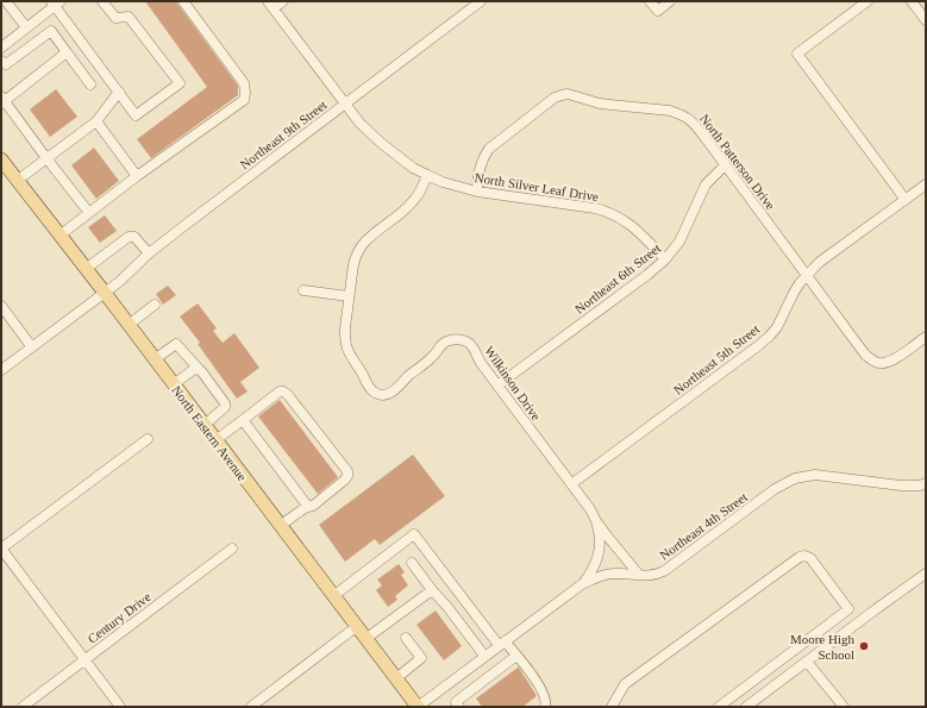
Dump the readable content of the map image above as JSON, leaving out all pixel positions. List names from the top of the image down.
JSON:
{
  "streets": {
    "main road": ["North Eastern Avenue"],
    "street": [
      "Northeast 9th Street",
      "North Patterson Drive",
      "North Silver Leaf Drive",
      "Northeast 6th Street",
      "Northeast 5th Street",
      "Wilkinson Drive",
      "Northeast 4th Street",
      "Century Drive"
    ]
  },
  "crossings": [
    ["Northeast 9th Street", "North Silver Leaf Drive"],
    ["Northeast 9th Street", "North Eastern Avenue"],
    ["North Patterson Drive", "North Silver Leaf Drive"],
    ["North Patterson Drive", "Northeast 6th Street"],
    ["North Patterson Drive", "Northeast 5th Street"],
    ["North Silver Leaf Drive", "Northeast 6th Street"],
    ["North Silver Leaf Drive", "Wilkinson Drive"],
    ["Northeast 6th Street", "Wilkinson Drive"],
    ["Northeast 5th Street", "Wilkinson Drive"],
    ["Wilkinson Drive", "Northeast 4th Street"],
    ["North Eastern Avenue", "Northeast 4th Street"]
  ],
  "places": ["Moore High School"]
}
